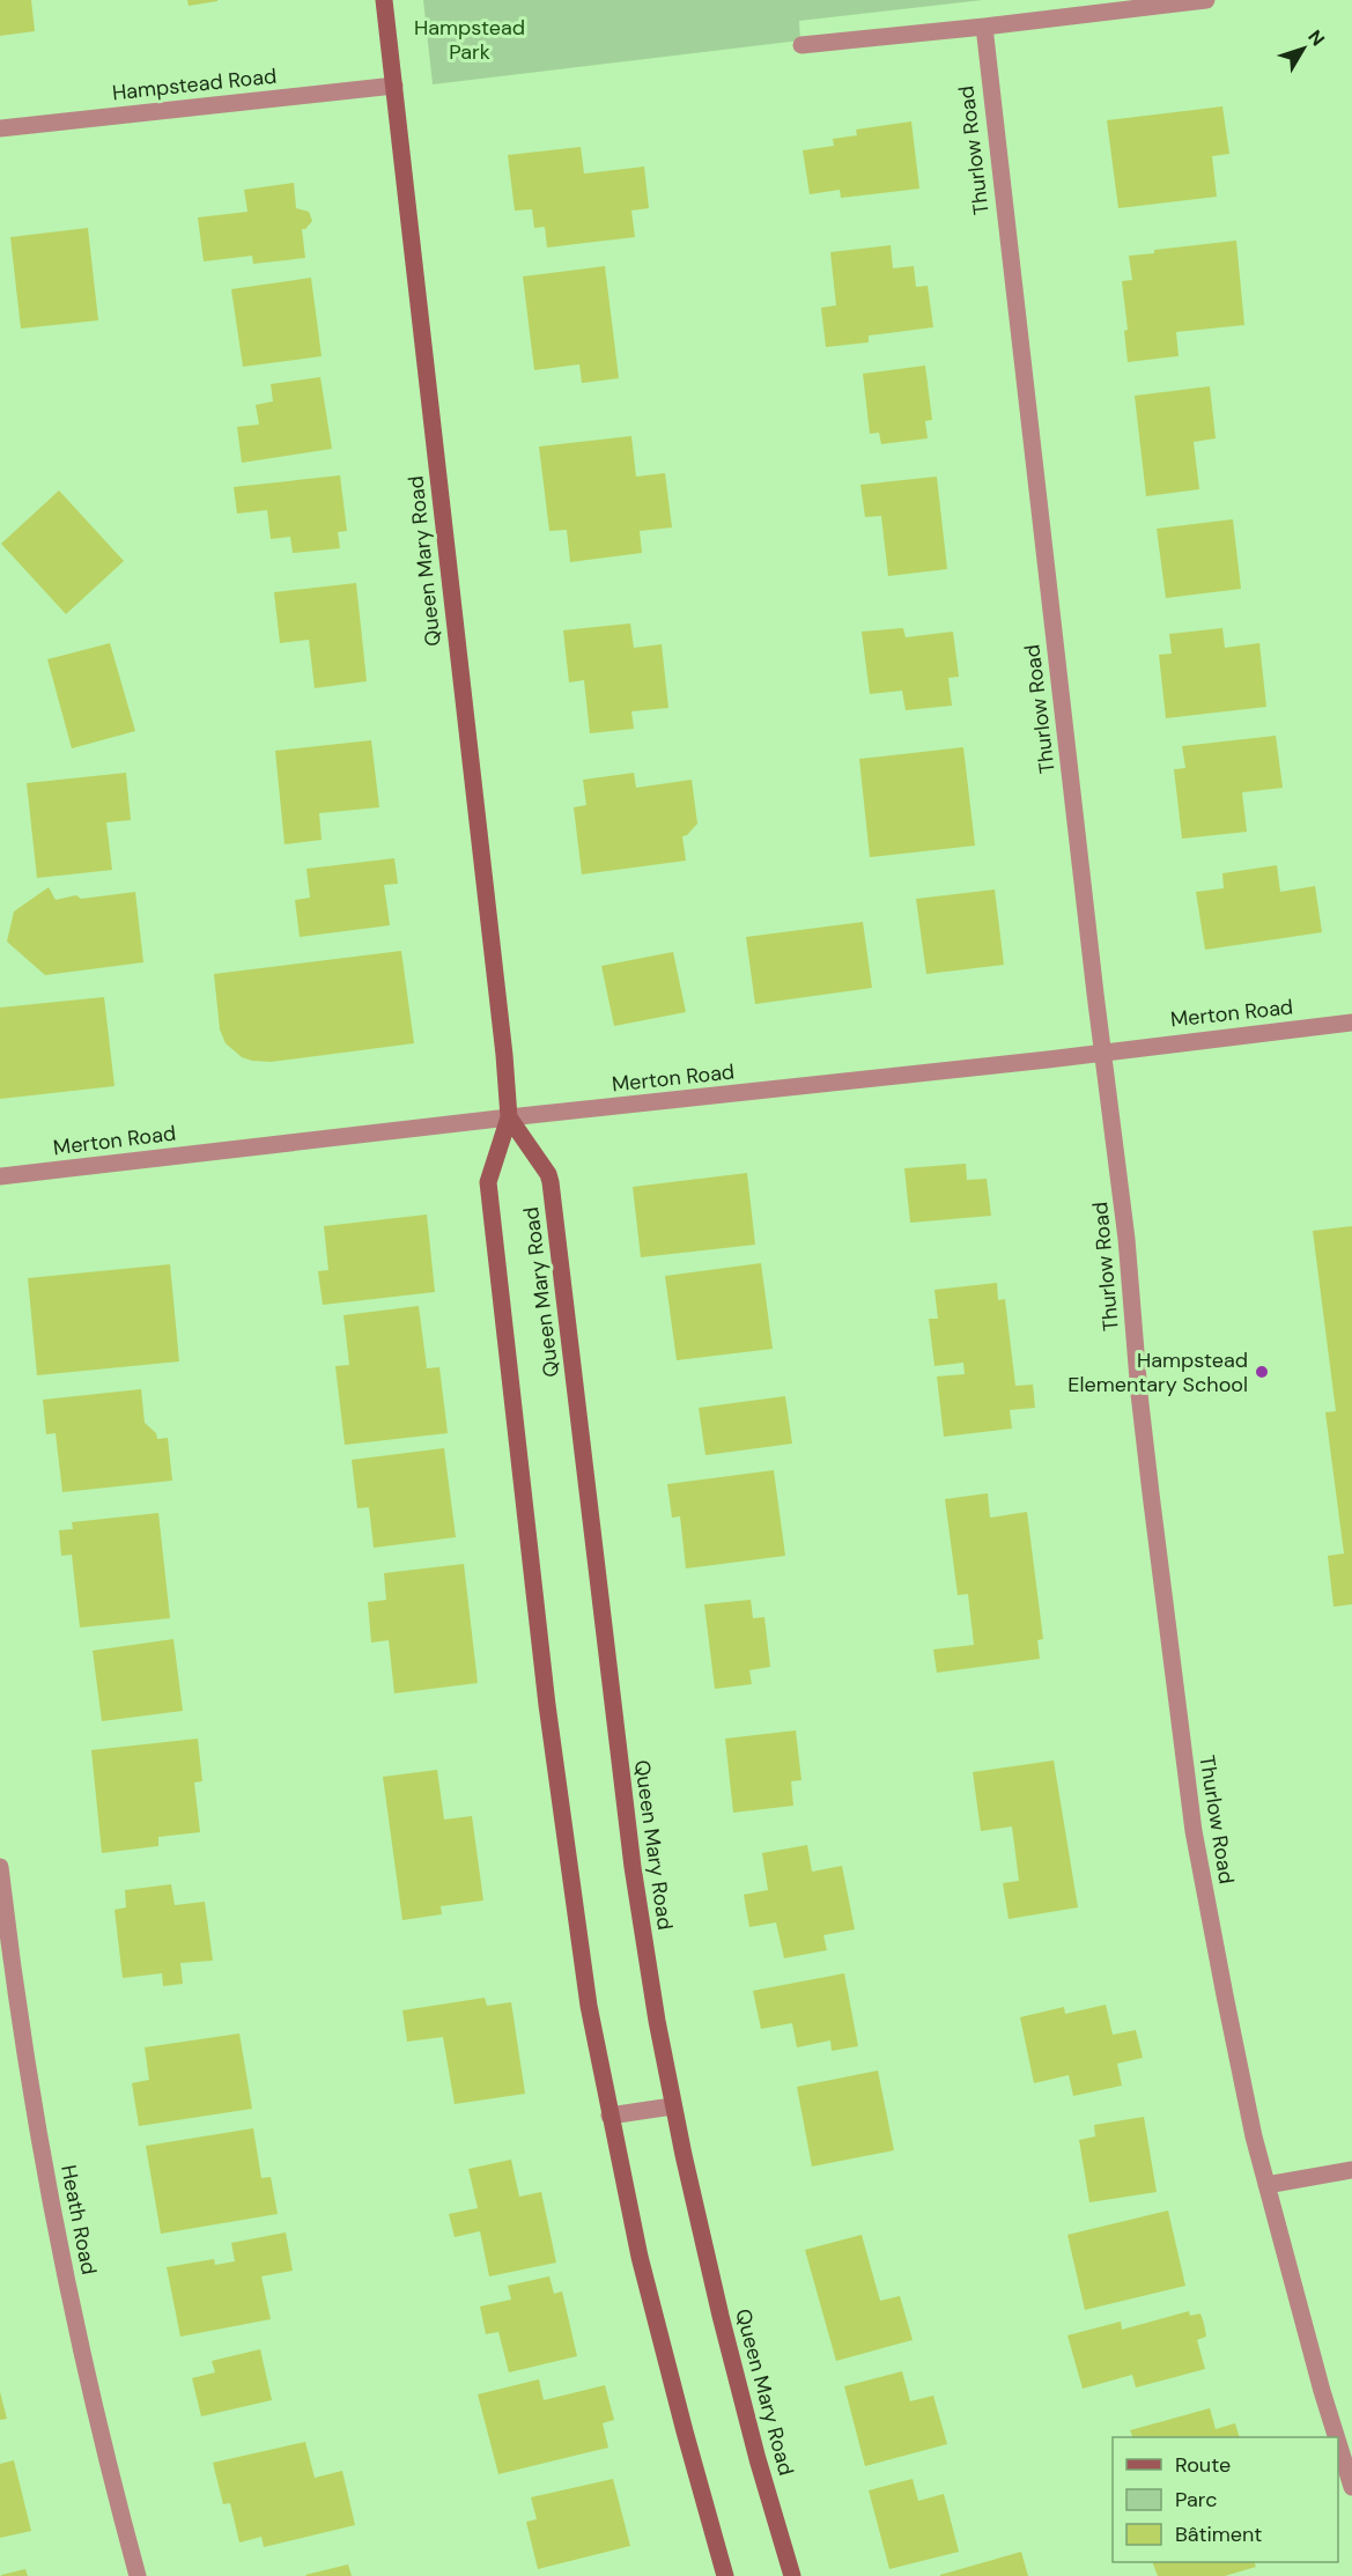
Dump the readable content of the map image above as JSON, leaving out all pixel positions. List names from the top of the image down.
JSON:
{
  "streets": {
    "street": [
      "Hampstead Road",
      "Thurlow Road",
      "Queen Mary Road",
      "Merton Road",
      "Heath Road"
    ]
  },
  "crossings": [
    ["Hampstead Road", "Queen Mary Road"],
    ["Thurlow Road", "Merton Road"],
    ["Queen Mary Road", "Merton Road"]
  ],
  "parks": ["Hampstead Park"],
  "places": ["Hampstead Elementary School"],
  "legend": ["Route", "Parc", "Bâtiment"],
  "north": "top right"
}
